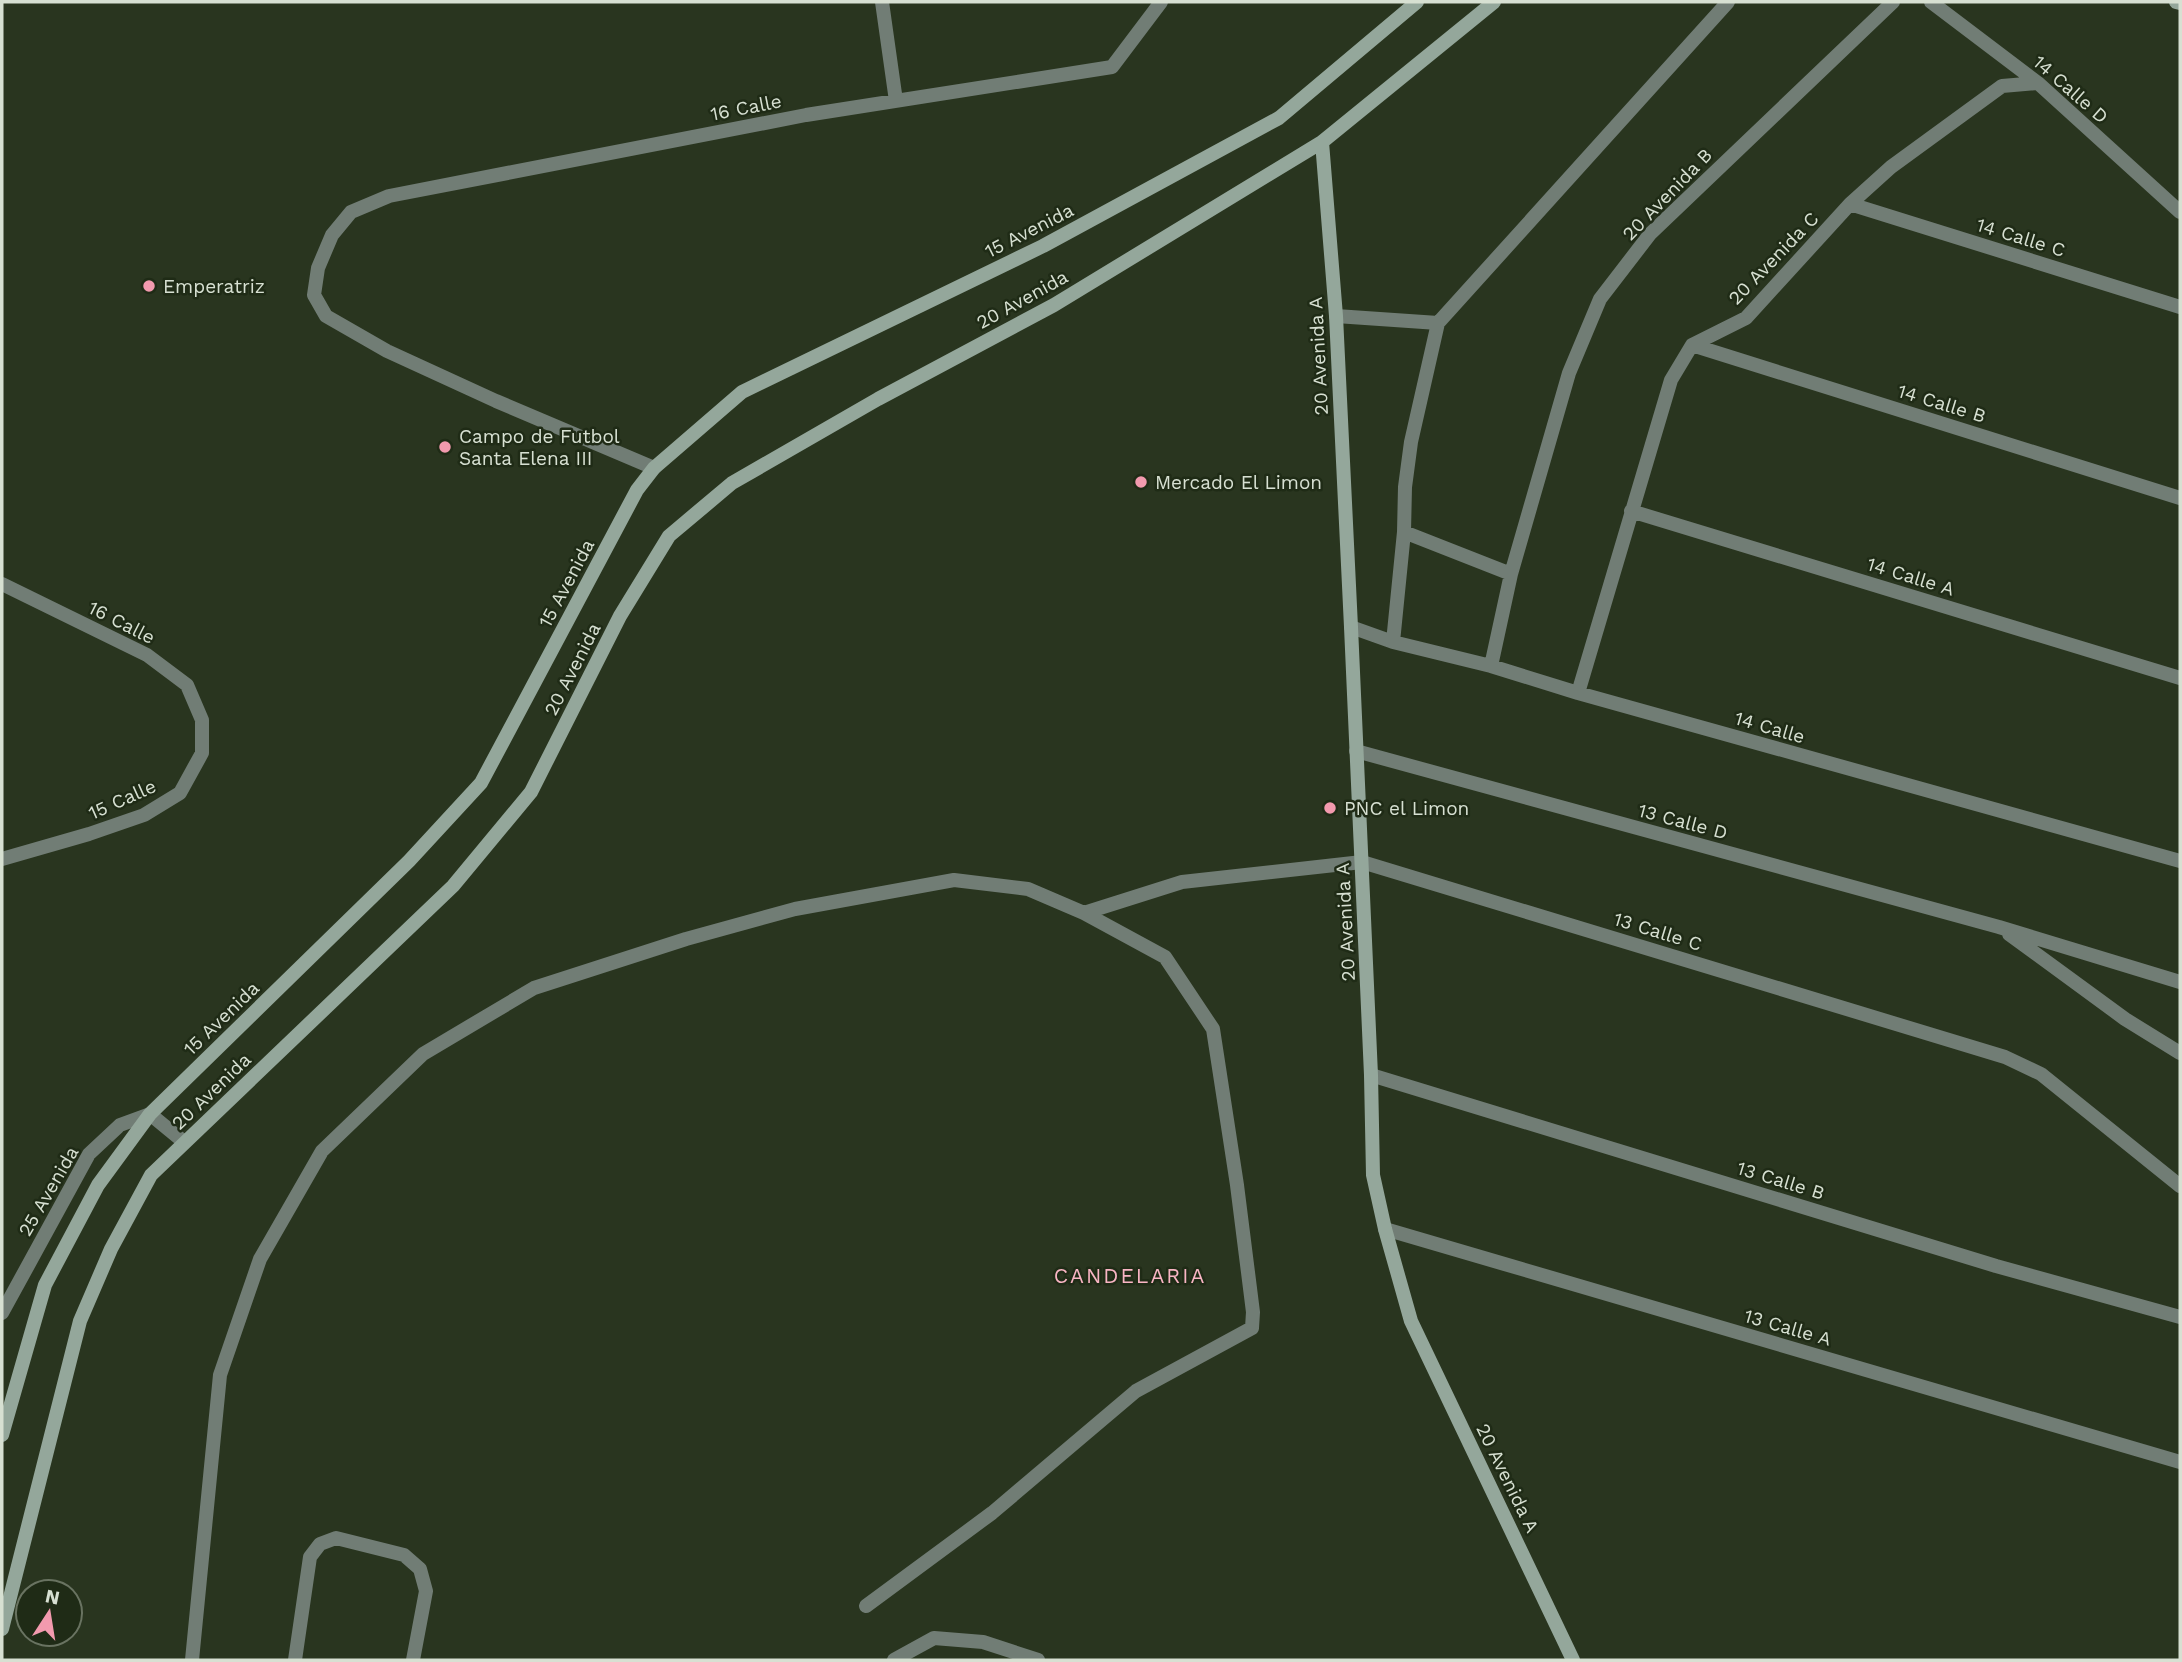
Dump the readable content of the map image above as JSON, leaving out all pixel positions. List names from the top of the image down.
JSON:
{
  "streets": {
    "main road": ["15 Avenida", "20 Avenida", "20 Avenida A"],
    "street": [
      "14 Calle D",
      "16 Calle",
      "20 Avenida B",
      "14 Calle C",
      "20 Avenida C",
      "14 Calle B",
      "14 Calle A",
      "14 Calle",
      "15 Calle",
      "13 Calle D",
      "13 Calle C",
      "13 Calle B",
      "25 Avenida",
      "13 Calle A"
    ]
  },
  "crossings": [
    ["14 Calle D", "20 Avenida C"],
    ["16 Calle", "15 Avenida"],
    ["16 Calle", "15 Calle"],
    ["20 Avenida B", "14 Calle"],
    ["15 Avenida", "25 Avenida"],
    ["14 Calle C", "20 Avenida C"],
    ["20 Avenida C", "14 Calle B"],
    ["20 Avenida", "20 Avenida A"],
    ["20 Avenida A", "14 Calle"],
    ["20 Avenida A", "13 Calle D"],
    ["20 Avenida A", "13 Calle C"],
    ["20 Avenida A", "13 Calle B"],
    ["20 Avenida A", "13 Calle A"]
  ],
  "districts": ["CANDELARIA"],
  "places": [
    "Emperatriz",
    "Campo de Futbol Santa Elena III",
    "Mercado El Limon",
    "PNC el Limon"
  ],
  "north": "top"
}
